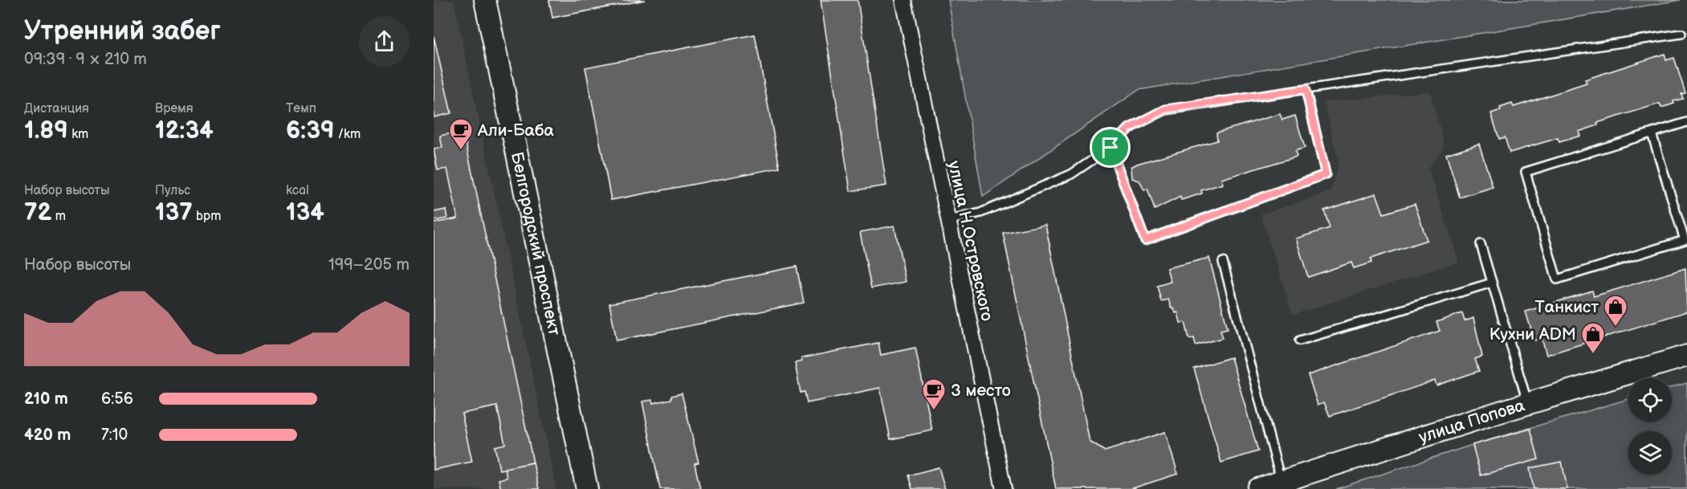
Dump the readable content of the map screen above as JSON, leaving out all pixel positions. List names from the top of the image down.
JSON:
{
  "streets": {
    "main road": ["Белгородский проспект", "улица Попова"],
    "street": ["улица Н.Островского"]
  },
  "places": {
    "cafe": ["Али-Баба", "3 место"],
    "shop": ["Танкист", "Кухни ADM"]
  },
  "page": {
    "heading": ["Утренний забег", "09:39 · 9 × 210 m"],
    "stats": [
      ["Дистанция", "1.89 km"],
      ["Время", "12:34"],
      ["Темп", "6:39 /km"],
      ["Набор высоты", "72 m"],
      ["Пульс", "137 bpm"],
      ["kcal", "134"]
    ],
    "chart": ["Набор высоты", "199–205 m"],
    "list": [
      {
        "name": "210 m",
        "note": "6:56"
      },
      {
        "name": "420 m",
        "note": "7:10"
      }
    ]
  }
}
